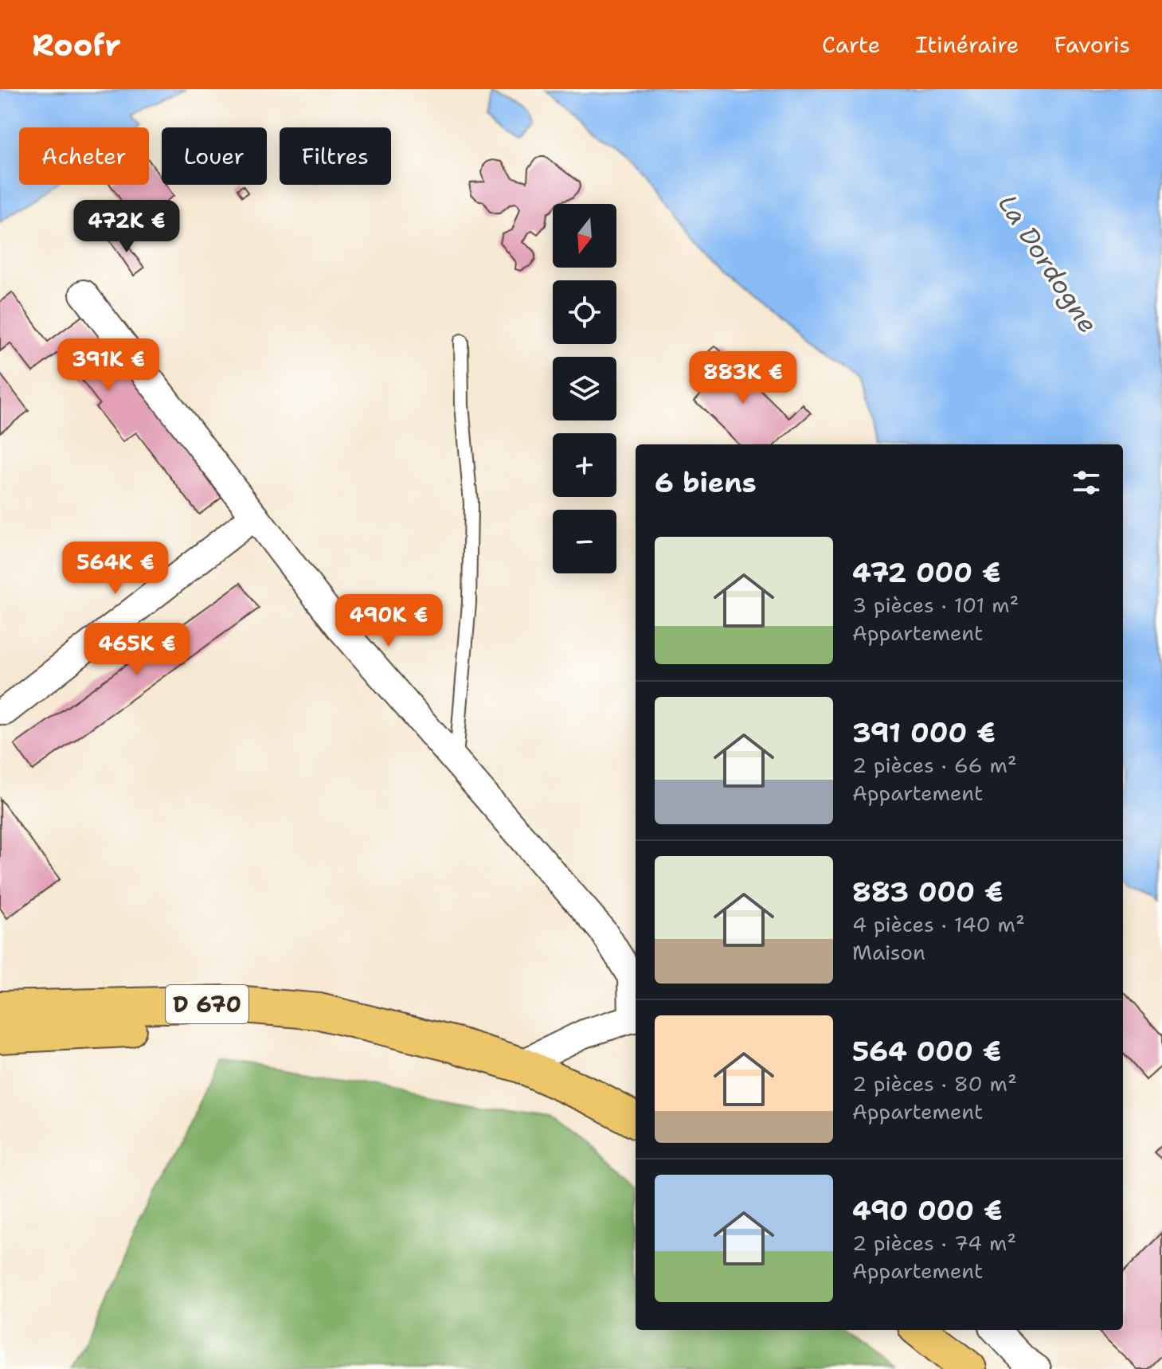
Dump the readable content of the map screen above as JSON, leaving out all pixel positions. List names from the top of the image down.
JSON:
{
  "streets": {
    "main road": ["D 670"]
  },
  "water": ["La Dordogne"],
  "north": "bottom",
  "page": {
    "header": "Roofr",
    "nav": ["Carte", "Itinéraire", "Favoris"],
    "chip": ["Acheter", "Louer", "Filtres"],
    "price": [
      "472K €",
      "391K €",
      "883K €",
      "564K €",
      "490K €",
      "465K €"
    ],
    "map_buttons": ["+", "−"],
    "heading": "6 biens",
    "list": [
      {
        "name": "472 000 €",
        "note": "3 pièces · 101 m² · Appartement"
      },
      {
        "name": "391 000 €",
        "note": "2 pièces · 66 m² · Appartement"
      },
      {
        "name": "883 000 €",
        "note": "4 pièces · 140 m² · Maison"
      },
      {
        "name": "564 000 €",
        "note": "2 pièces · 80 m² · Appartement"
      },
      {
        "name": "490 000 €",
        "note": "2 pièces · 74 m² · Appartement"
      }
    ]
  }
}
